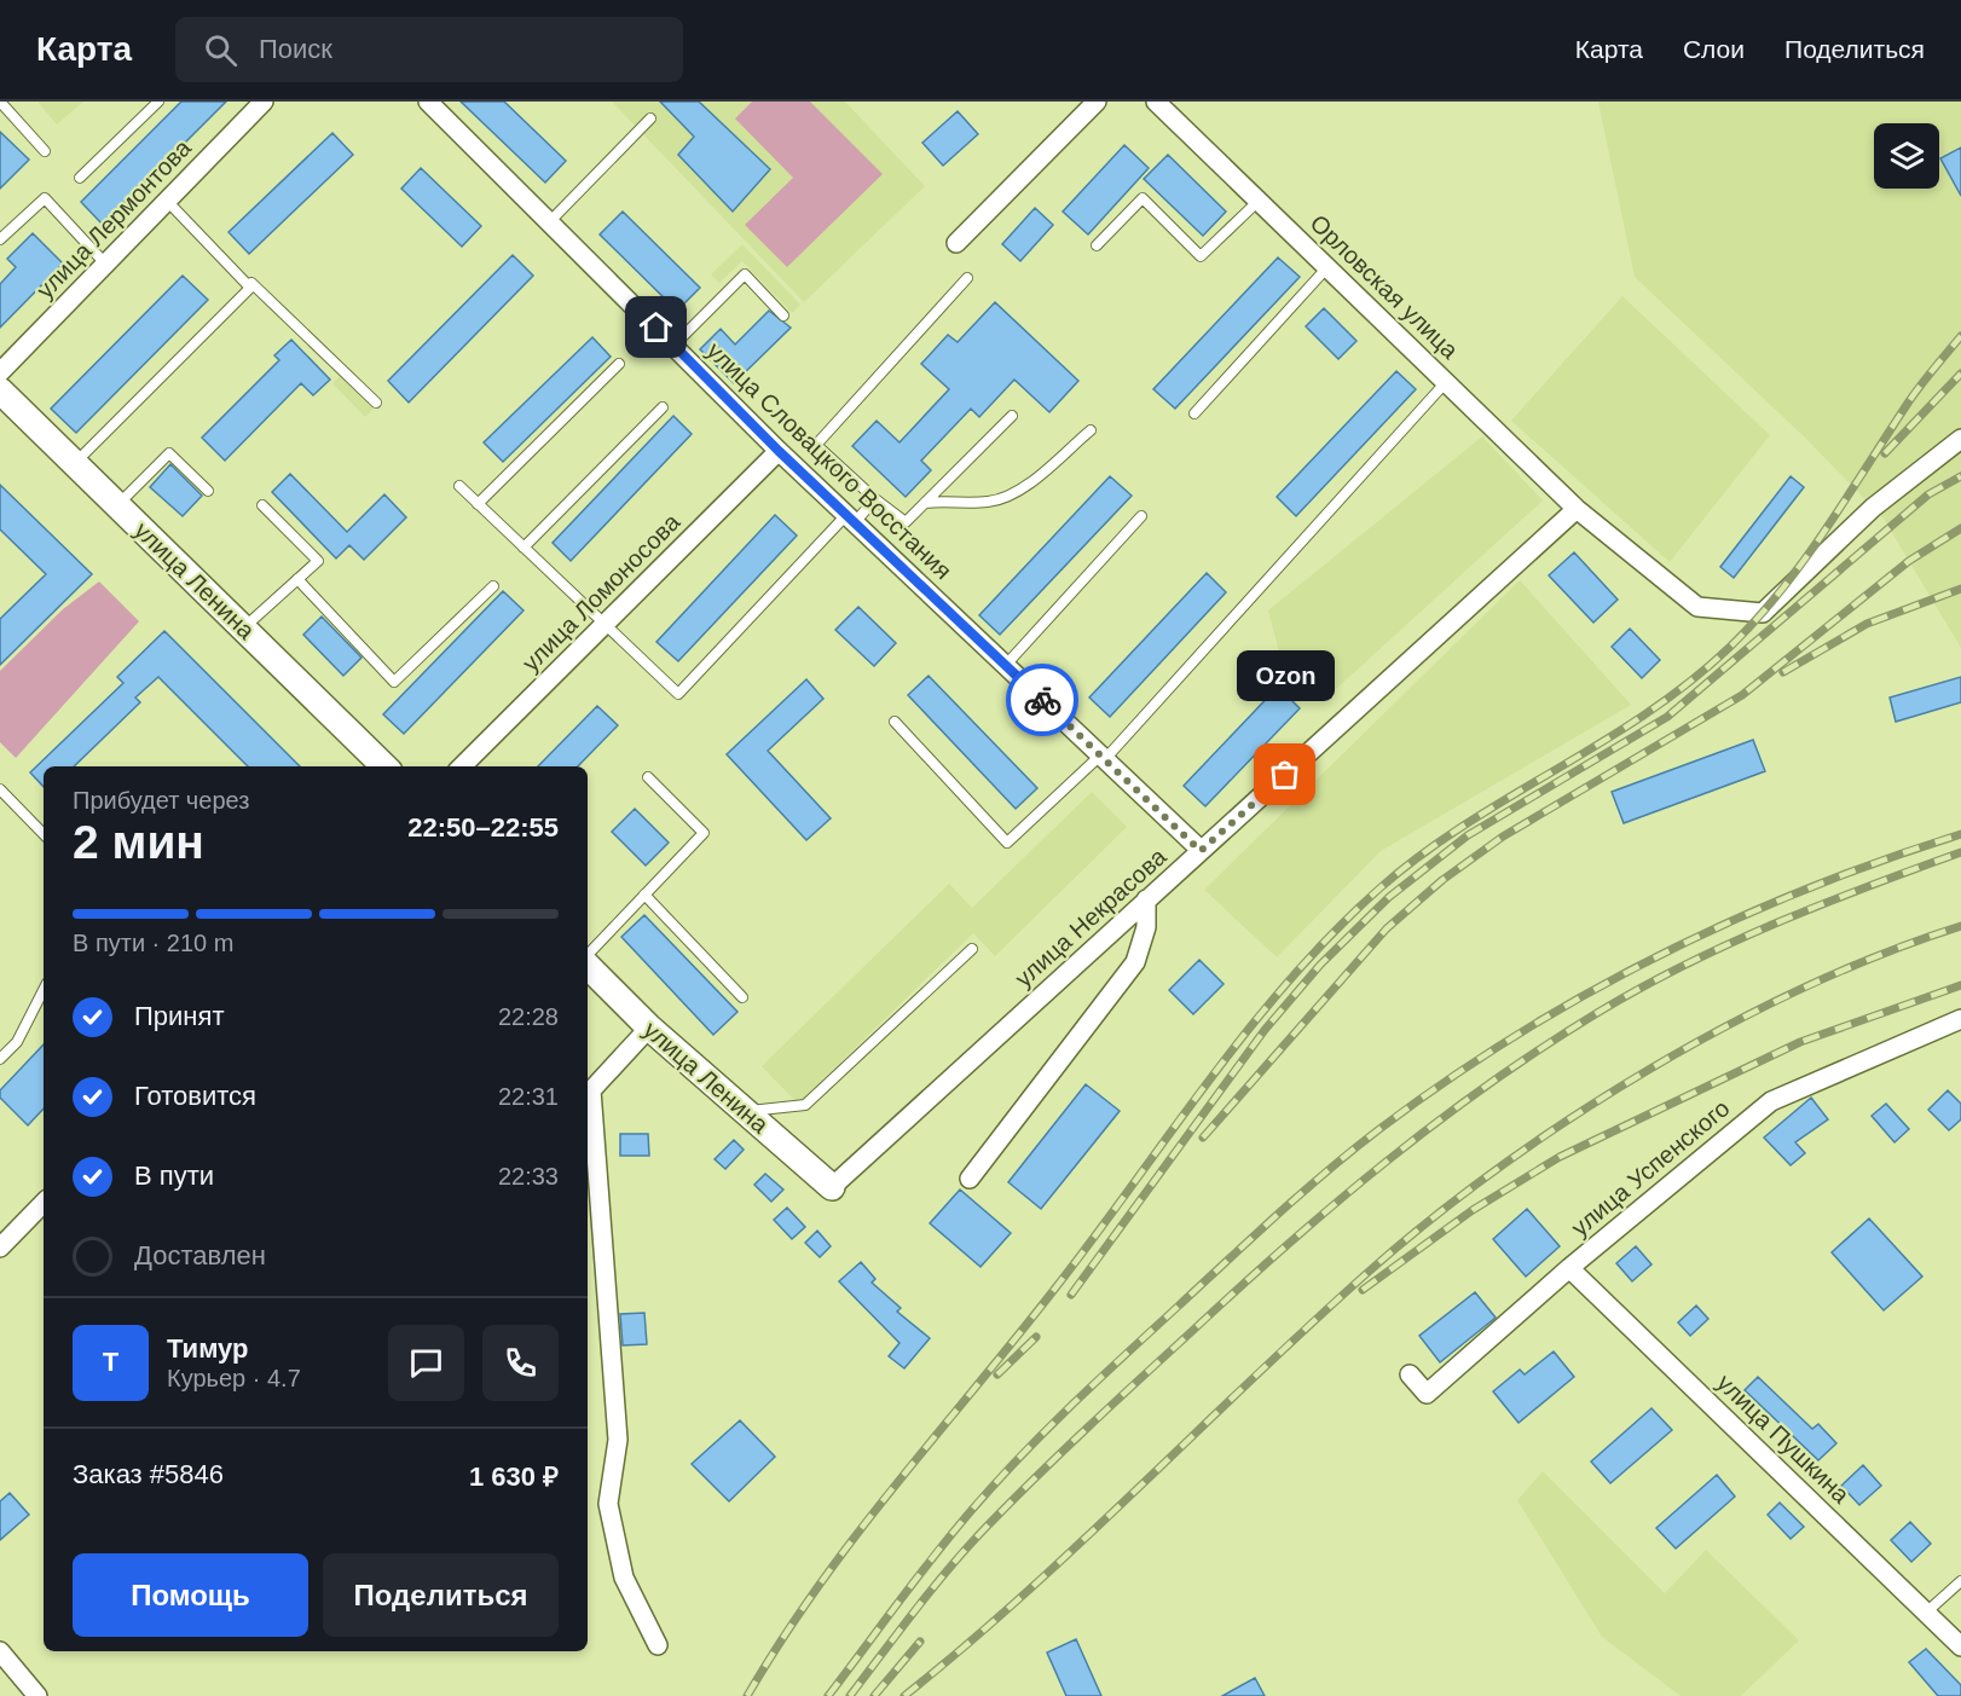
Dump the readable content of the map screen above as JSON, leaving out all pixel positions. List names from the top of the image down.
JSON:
{
  "streets": {
    "main road": ["улица Ленина"],
    "street": [
      "улица Лермонтова",
      "Орловская улица",
      "улица Словацкого Восстания",
      "улица Ломоносова",
      "улица Некрасова",
      "улица Успенского",
      "улица Пушкина"
    ]
  },
  "crossings": [
    ["Орловская улица", "улица Некрасова"],
    ["улица Словацкого Восстания", "улица Ломоносова"],
    ["улица Словацкого Восстания", "улица Некрасова"],
    ["улица Ленина", "улица Некрасова"],
    ["улица Успенского", "улица Пушкина"]
  ],
  "places": ["Ozon"],
  "page": {
    "header": "Карта",
    "search": "Поиск",
    "nav": ["Карта", "Слои", "Поделиться"],
    "bubble": "Ozon",
    "heading": ["2 мин", "Прибудет через", "22:50–22:55"],
    "panel": [
      "Тимур",
      "Курьер · 4.7",
      "Заказ #5846",
      "1 630 ₽"
    ],
    "bar": "В пути · 210 m",
    "list": [
      ["Принят", "22:28"],
      ["Готовится", "22:31"],
      ["В пути", "22:33"],
      "Доставлен"
    ],
    "round": "Т",
    "buttons": ["Помощь", "Поделиться"]
  }
}
